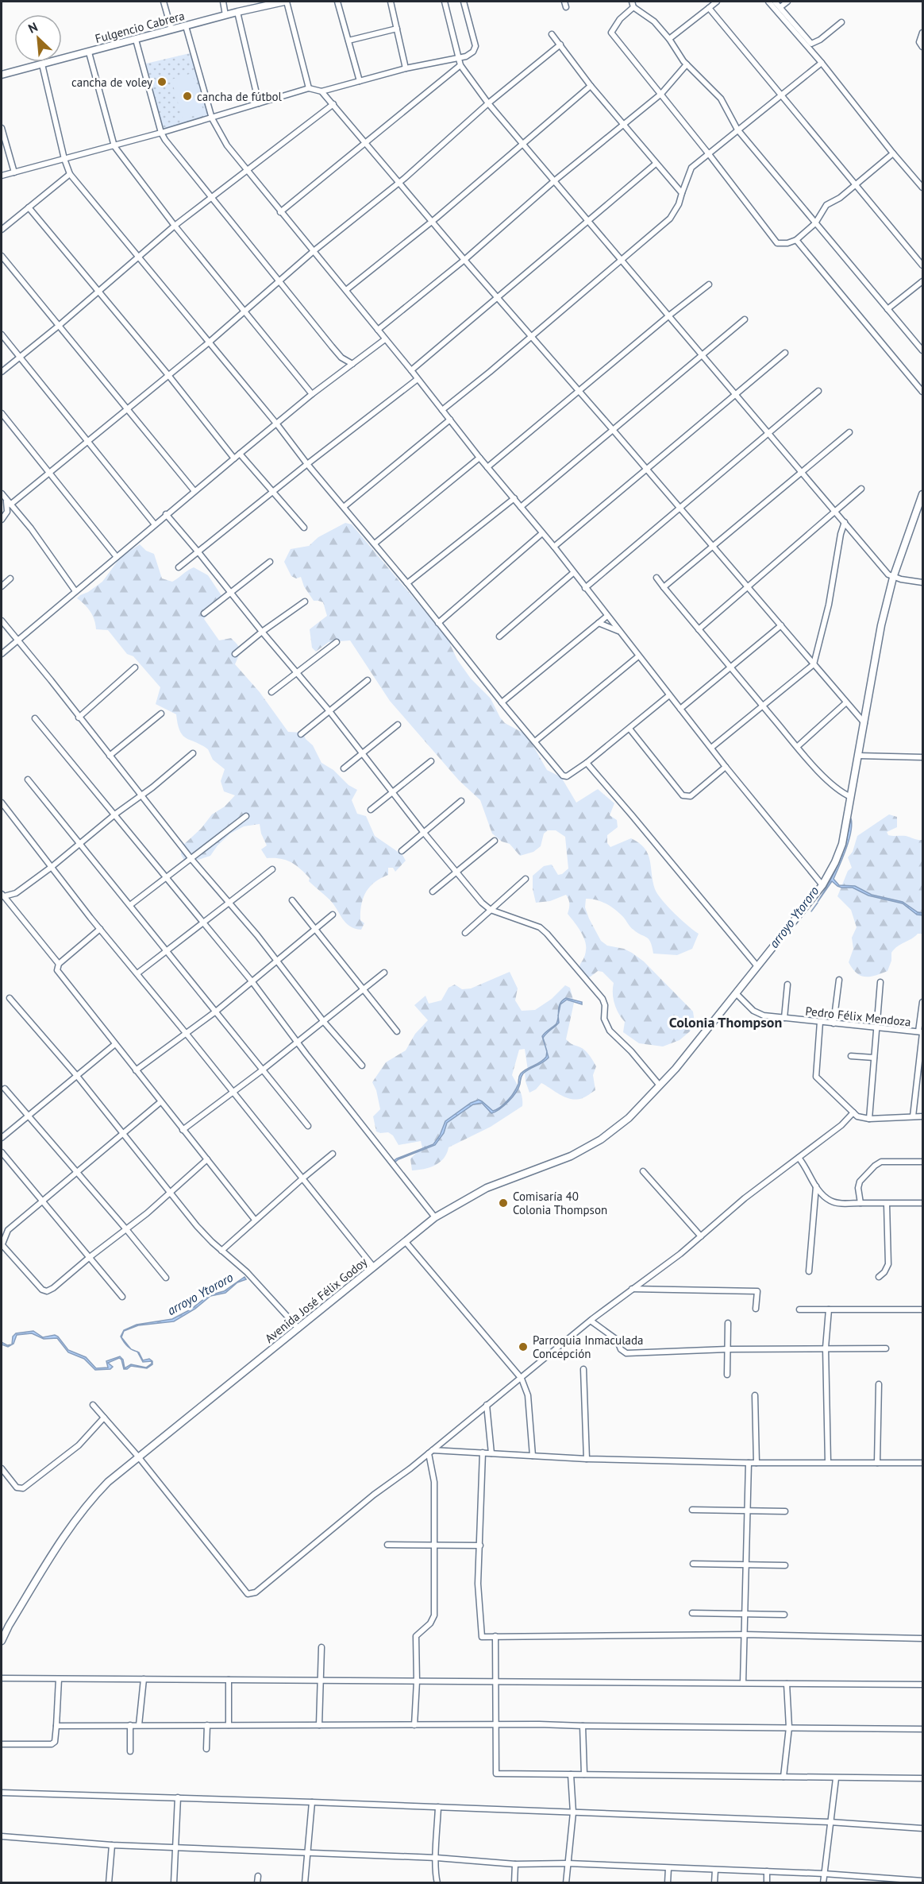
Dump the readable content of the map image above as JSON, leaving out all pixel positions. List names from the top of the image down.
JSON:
{
  "streets": {
    "main road": ["Fulgencio Cabrera", "Avenida José Félix Godoy"],
    "street": ["Pedro Félix Mendoza"]
  },
  "crossings": [
    ["Pedro Félix Mendoza", "Avenida José Félix Godoy"]
  ],
  "districts": ["Colonia Thompson"],
  "water": ["arroyo Ytororo"],
  "places": [
    "cancha de voley",
    "cancha de fútbol",
    "Comisaría 40 Colonia Thompson",
    "Parroquia Inmaculada Concepción"
  ],
  "north": "top left"
}
